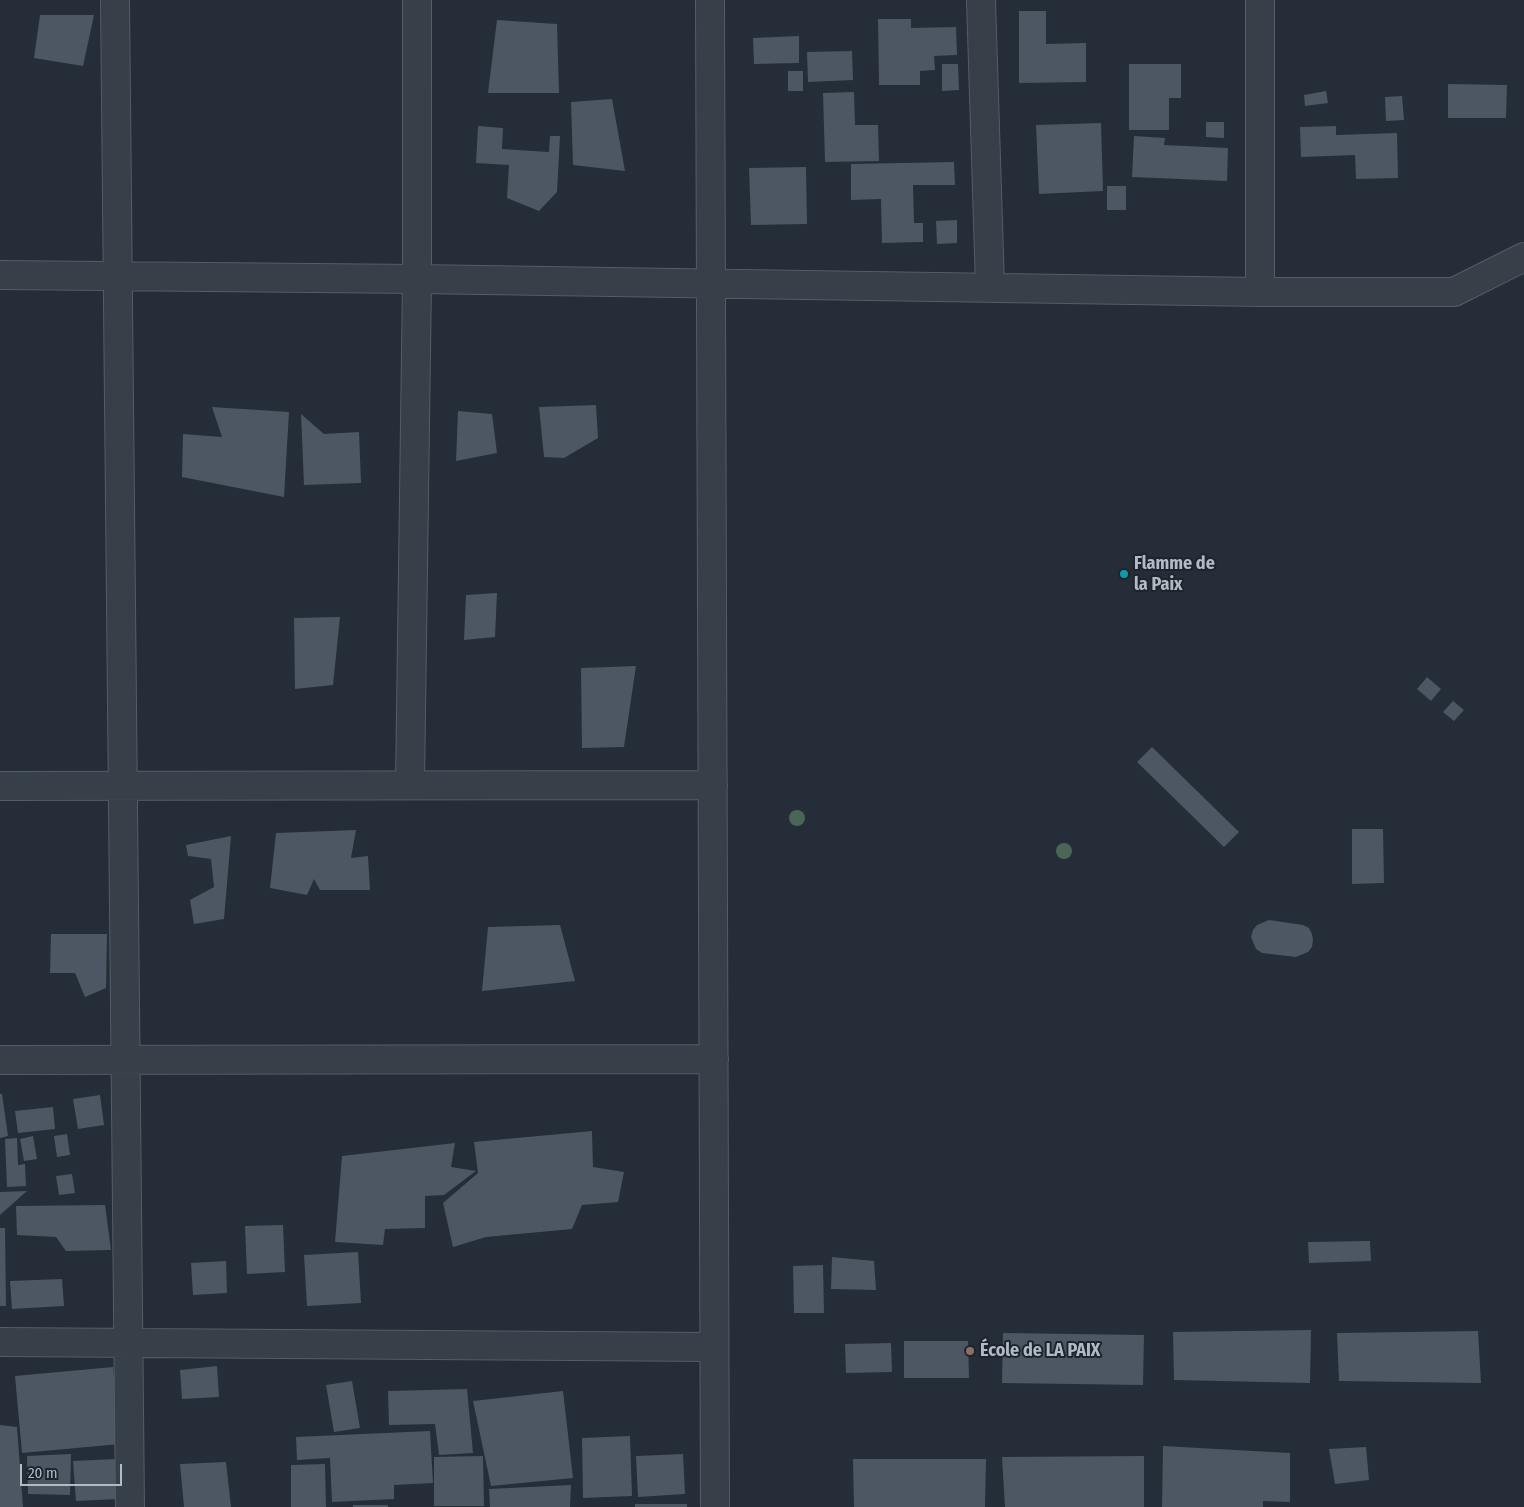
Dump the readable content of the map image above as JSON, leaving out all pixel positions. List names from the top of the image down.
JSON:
{
  "places": ["Flamme de la Paix", "École de LA PAIX"],
  "scale_bar": "20 m"
}
